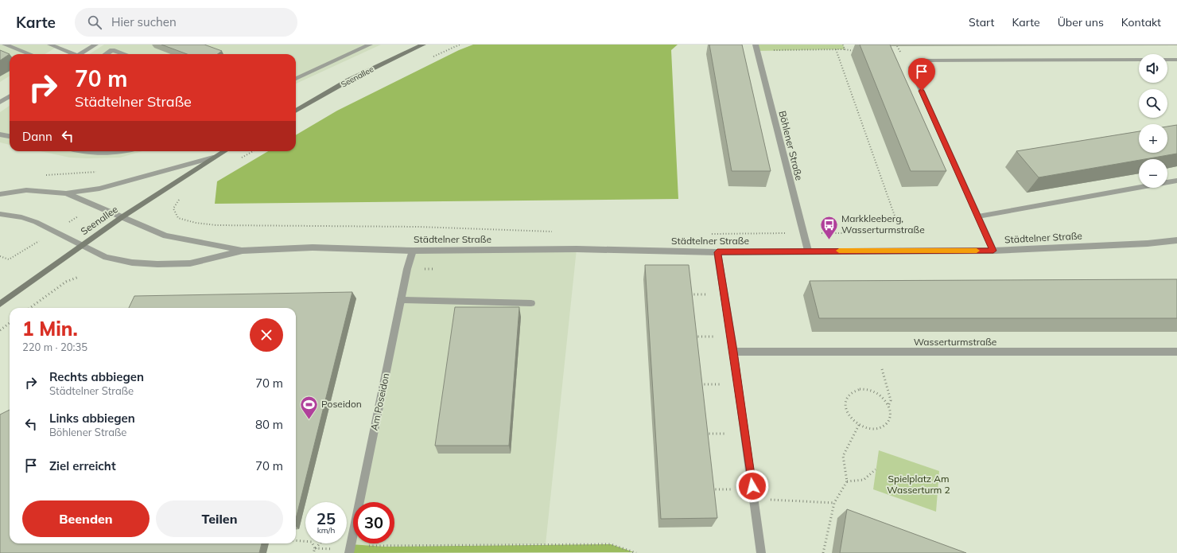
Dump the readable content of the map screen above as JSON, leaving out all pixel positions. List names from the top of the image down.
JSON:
{
  "streets": {
    "main road": ["Seenallee"],
    "street": [
      "Böhlener Straße",
      "Städtelner Straße",
      "Wasserturmstraße",
      "Am Poseidon"
    ]
  },
  "crossings": [
    ["Seenallee", "Städtelner Straße"],
    ["Böhlener Straße", "Städtelner Straße"],
    ["Städtelner Straße", "Am Poseidon"]
  ],
  "parks": ["Spielplatz Am Wasserturm 2"],
  "places": {
    "bus stop": ["Markkleeberg, Wasserturmstraße"],
    "sports": ["Poseidon"]
  },
  "page": {
    "header": "Karte",
    "search": "Hier suchen",
    "nav": [
      "Start",
      "Karte",
      "Über uns",
      "Kontakt"
    ],
    "map_buttons": ["+", "−"],
    "turn": ["70 m", "Städtelner Straße"],
    "then": "Dann",
    "heading": ["1 Min.", "220 m · 20:35"],
    "list": [
      {
        "name": "Rechts abbiegen",
        "note": "Städtelner Straße",
        "value": "70 m"
      },
      {
        "name": "Links abbiegen",
        "note": "Böhlener Straße",
        "value": "80 m"
      },
      {
        "name": "Ziel erreicht",
        "value": "70 m"
      }
    ],
    "buttons": ["Beenden", "Teilen"],
    "speed": "25 km/h",
    "limit": "30"
  }
}
